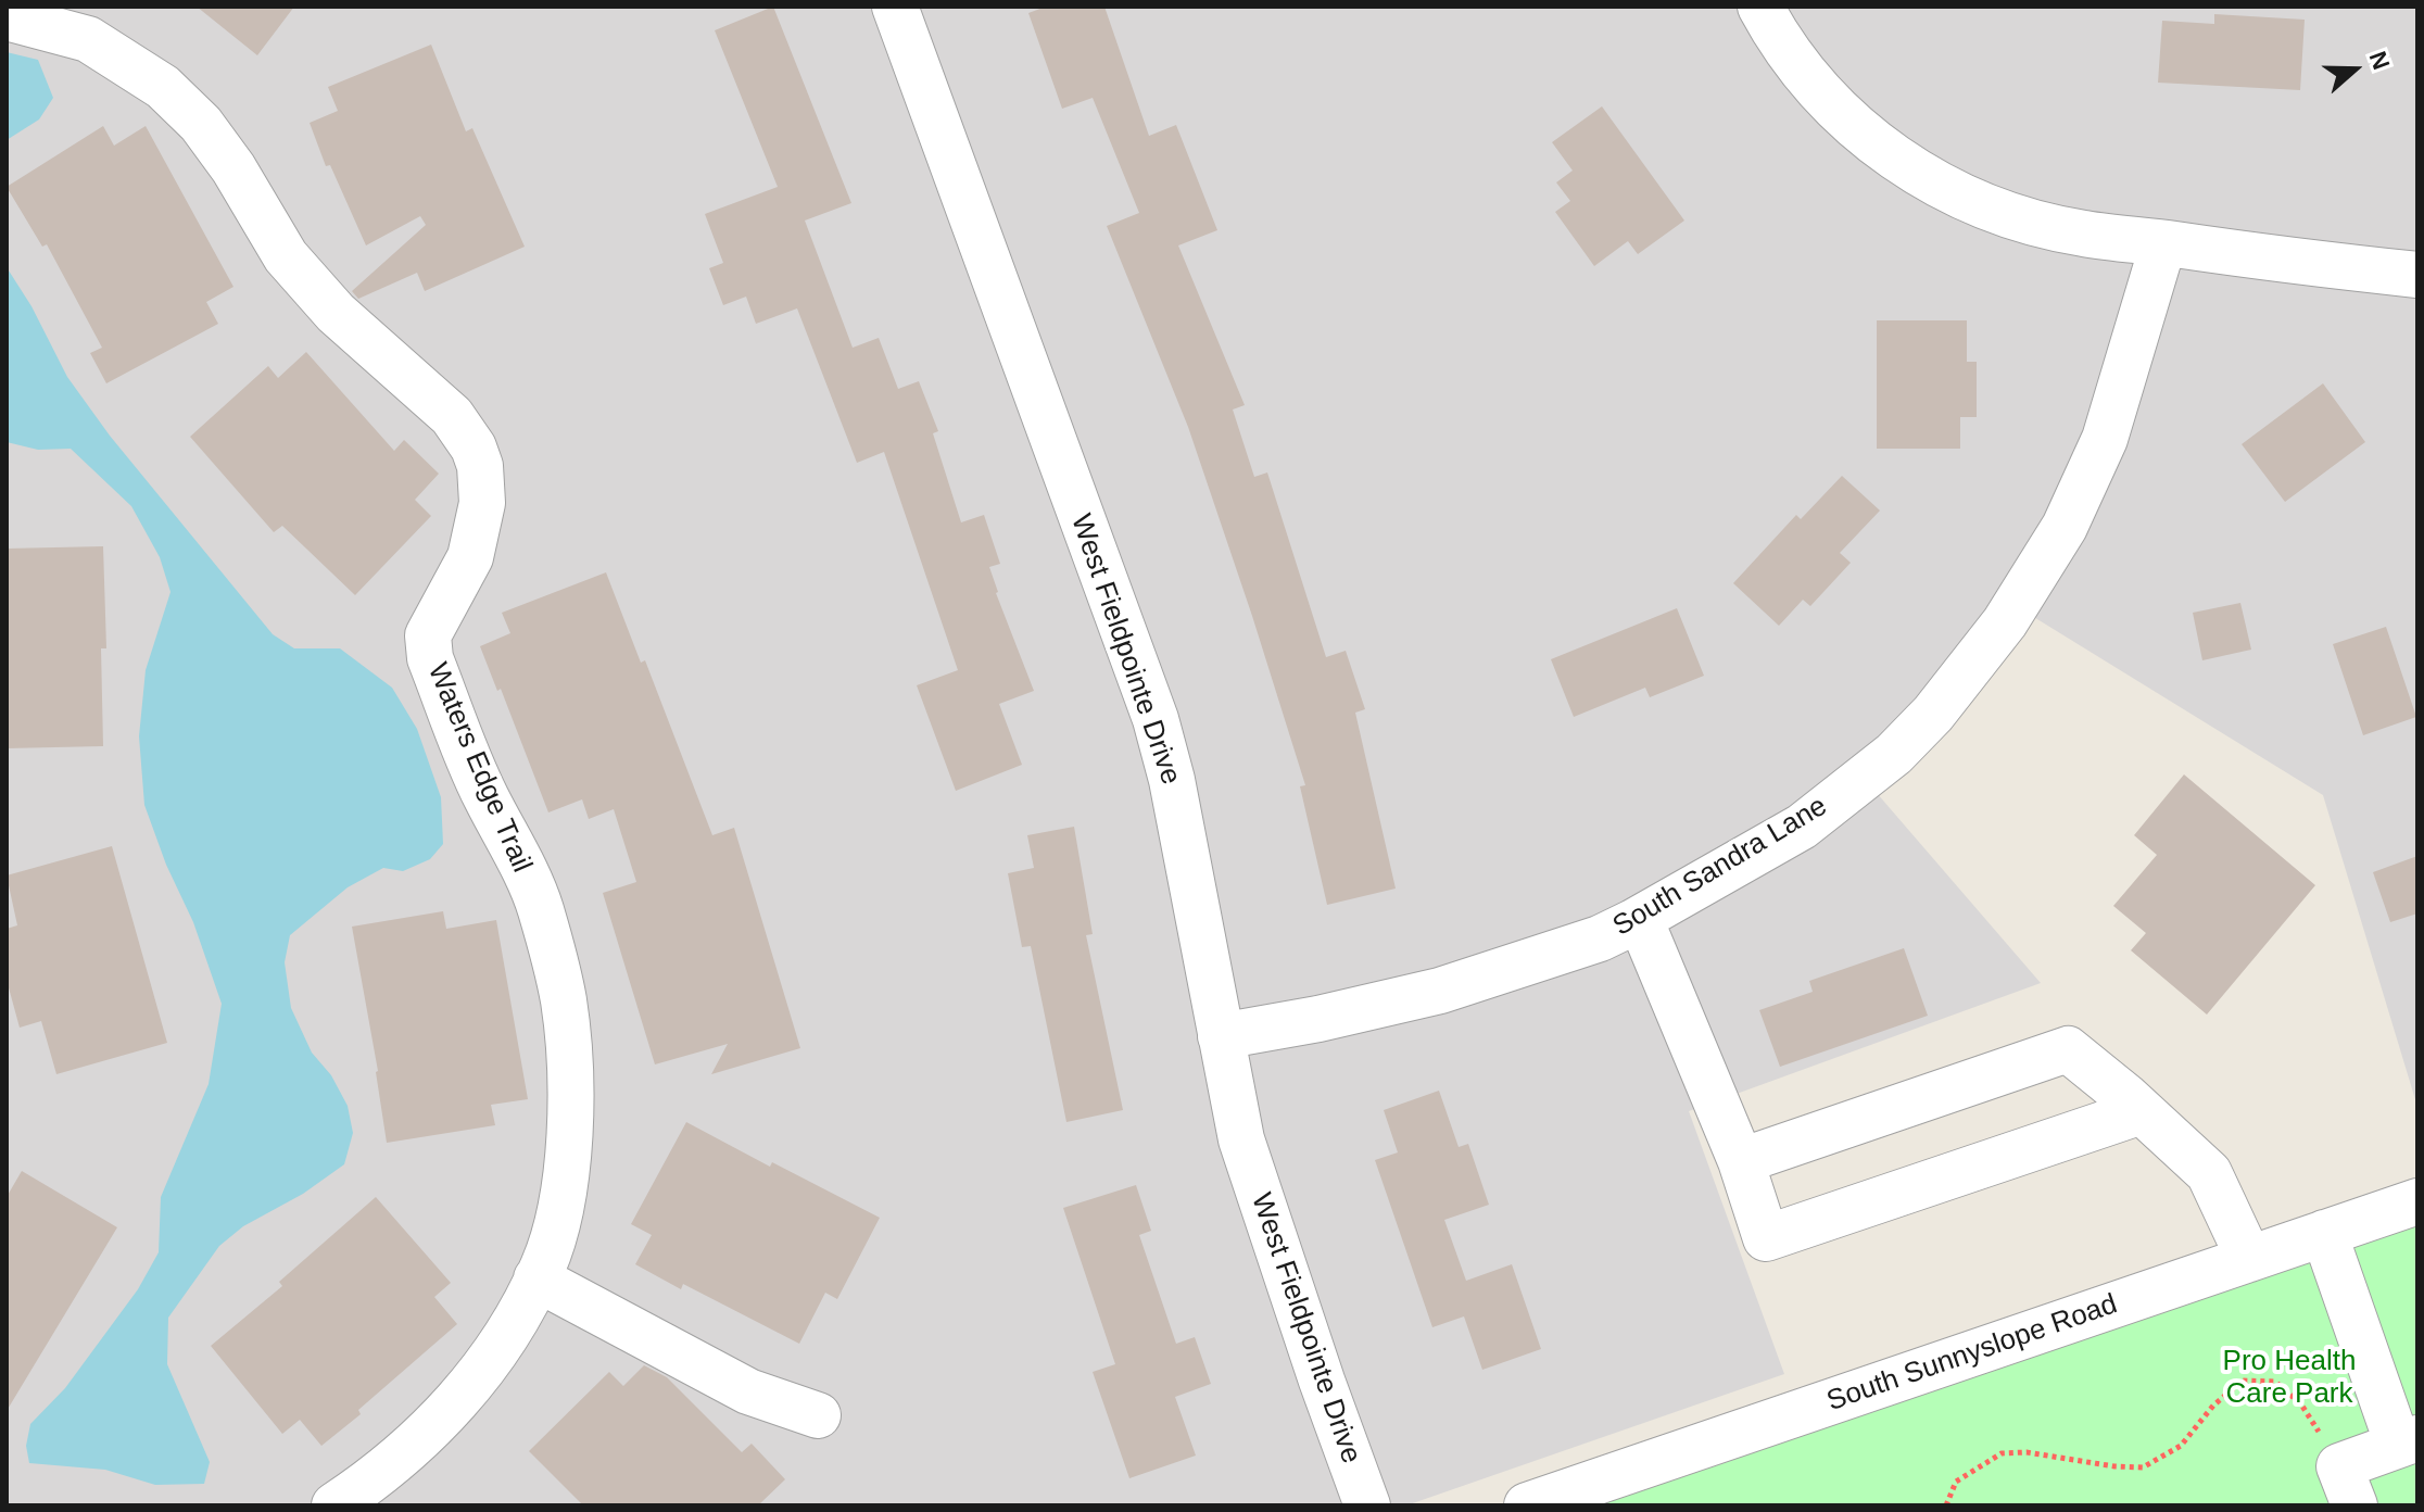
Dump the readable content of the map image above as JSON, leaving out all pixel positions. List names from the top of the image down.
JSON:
{
  "streets": {
    "street": [
      "West Fieldpointe Drive",
      "Waters Edge Trail",
      "South Sandra Lane",
      "South Sunnyslope Road"
    ]
  },
  "crossings": [
    ["West Fieldpointe Drive", "South Sandra Lane"]
  ],
  "parks": ["Pro Health Care Park"],
  "north": "right"
}
